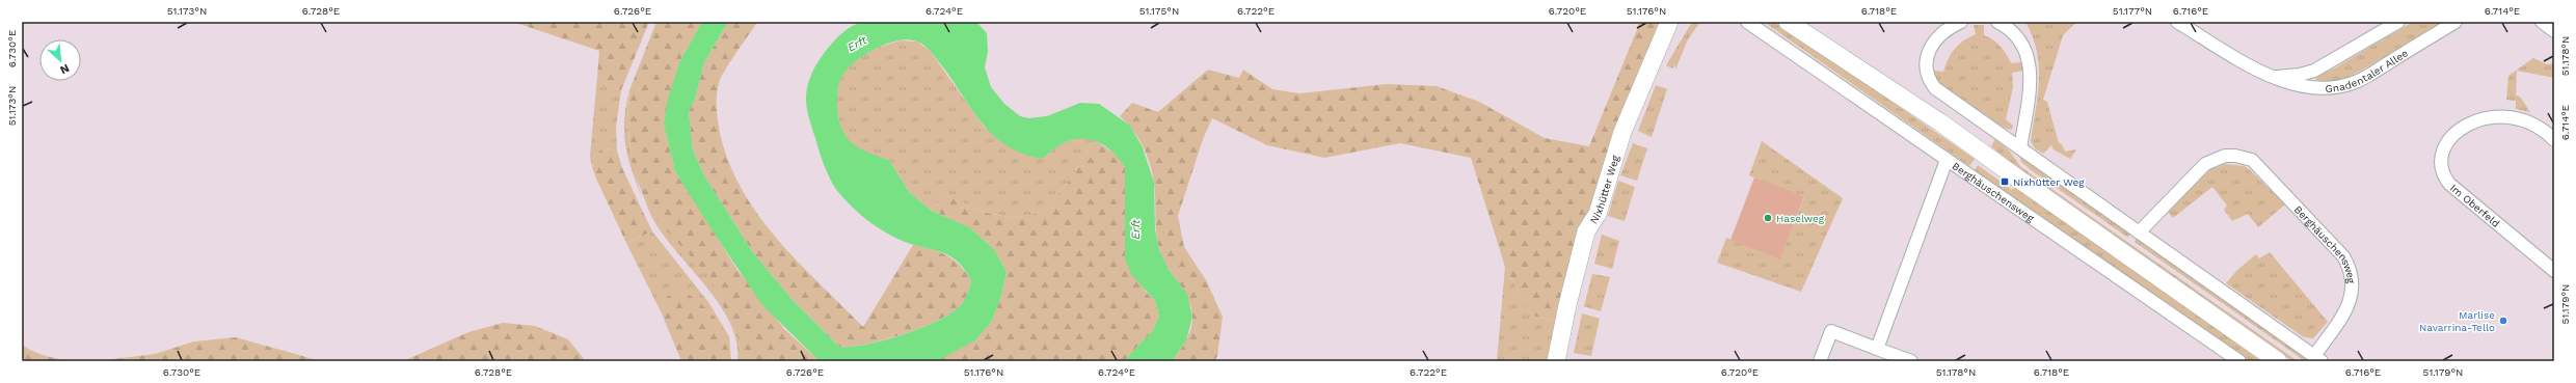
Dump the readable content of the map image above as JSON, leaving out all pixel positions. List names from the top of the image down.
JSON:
{
  "streets": {
    "main road": ["Nixhütter Weg"],
    "street": ["Gnadentaler Allee", "Berghäuschensweg", "Im Oberfeld"]
  },
  "water": ["Erft"],
  "places": {
    "transit": ["Nixhütter Weg"],
    "other": ["Haselweg", "Marlise Navarrina-Tello"]
  },
  "north": "bottom right",
  "coordinates": [
    "51.173°N",
    "6.728°E",
    "6.726°E",
    "6.724°E",
    "51.175°N",
    "6.722°E",
    "6.720°E",
    "51.176°N",
    "6.718°E",
    "51.177°N",
    "6.716°E",
    "6.714°E",
    "6.730°E",
    "51.178°N",
    "51.179°N"
  ]
}
